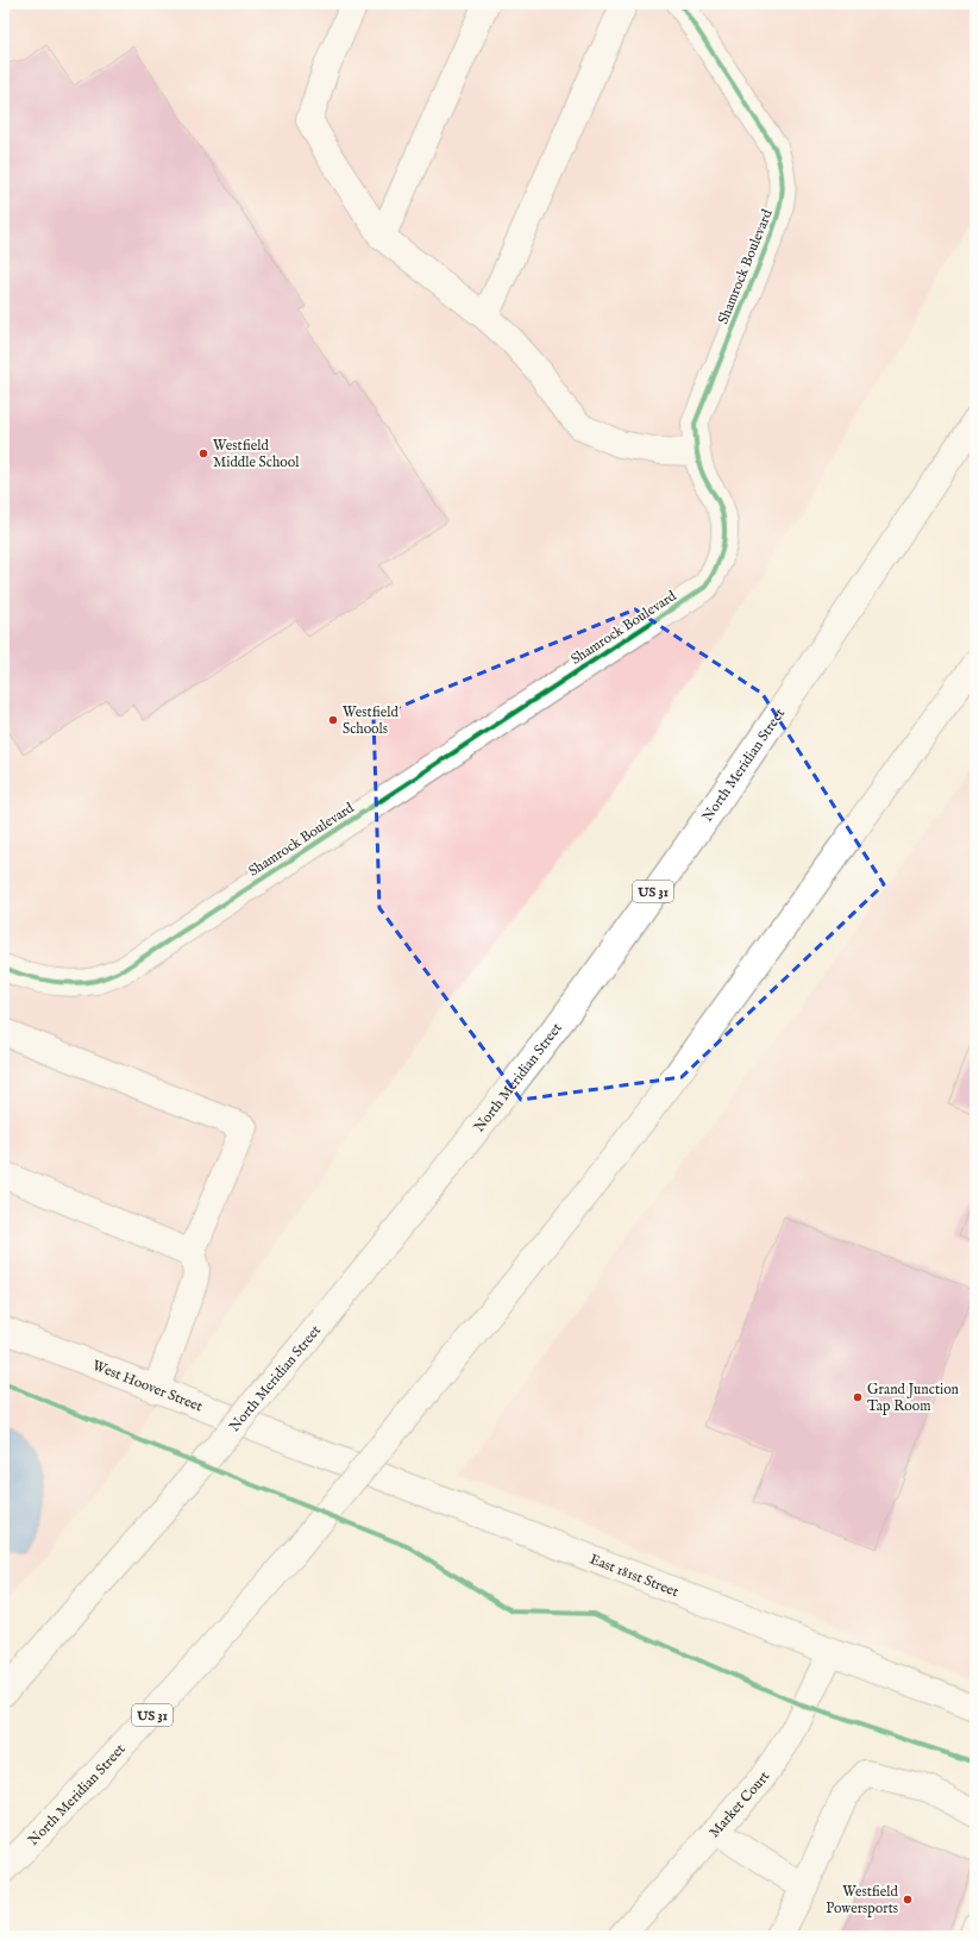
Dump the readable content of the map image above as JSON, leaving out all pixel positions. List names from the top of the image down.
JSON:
{
  "streets": {
    "main road": [
      "Shamrock Boulevard",
      "North Meridian Street",
      "US 31",
      "West Hoover Street",
      "East 181st Street",
      "Market Court"
    ]
  },
  "crossings": [
    ["West Hoover Street", "East 181st Street"],
    ["East 181st Street", "Market Court"]
  ],
  "places": [
    "Westfield Middle School",
    "Westfield Schools",
    "Grand Junction Tap Room",
    "Westfield Powersports"
  ]
}
